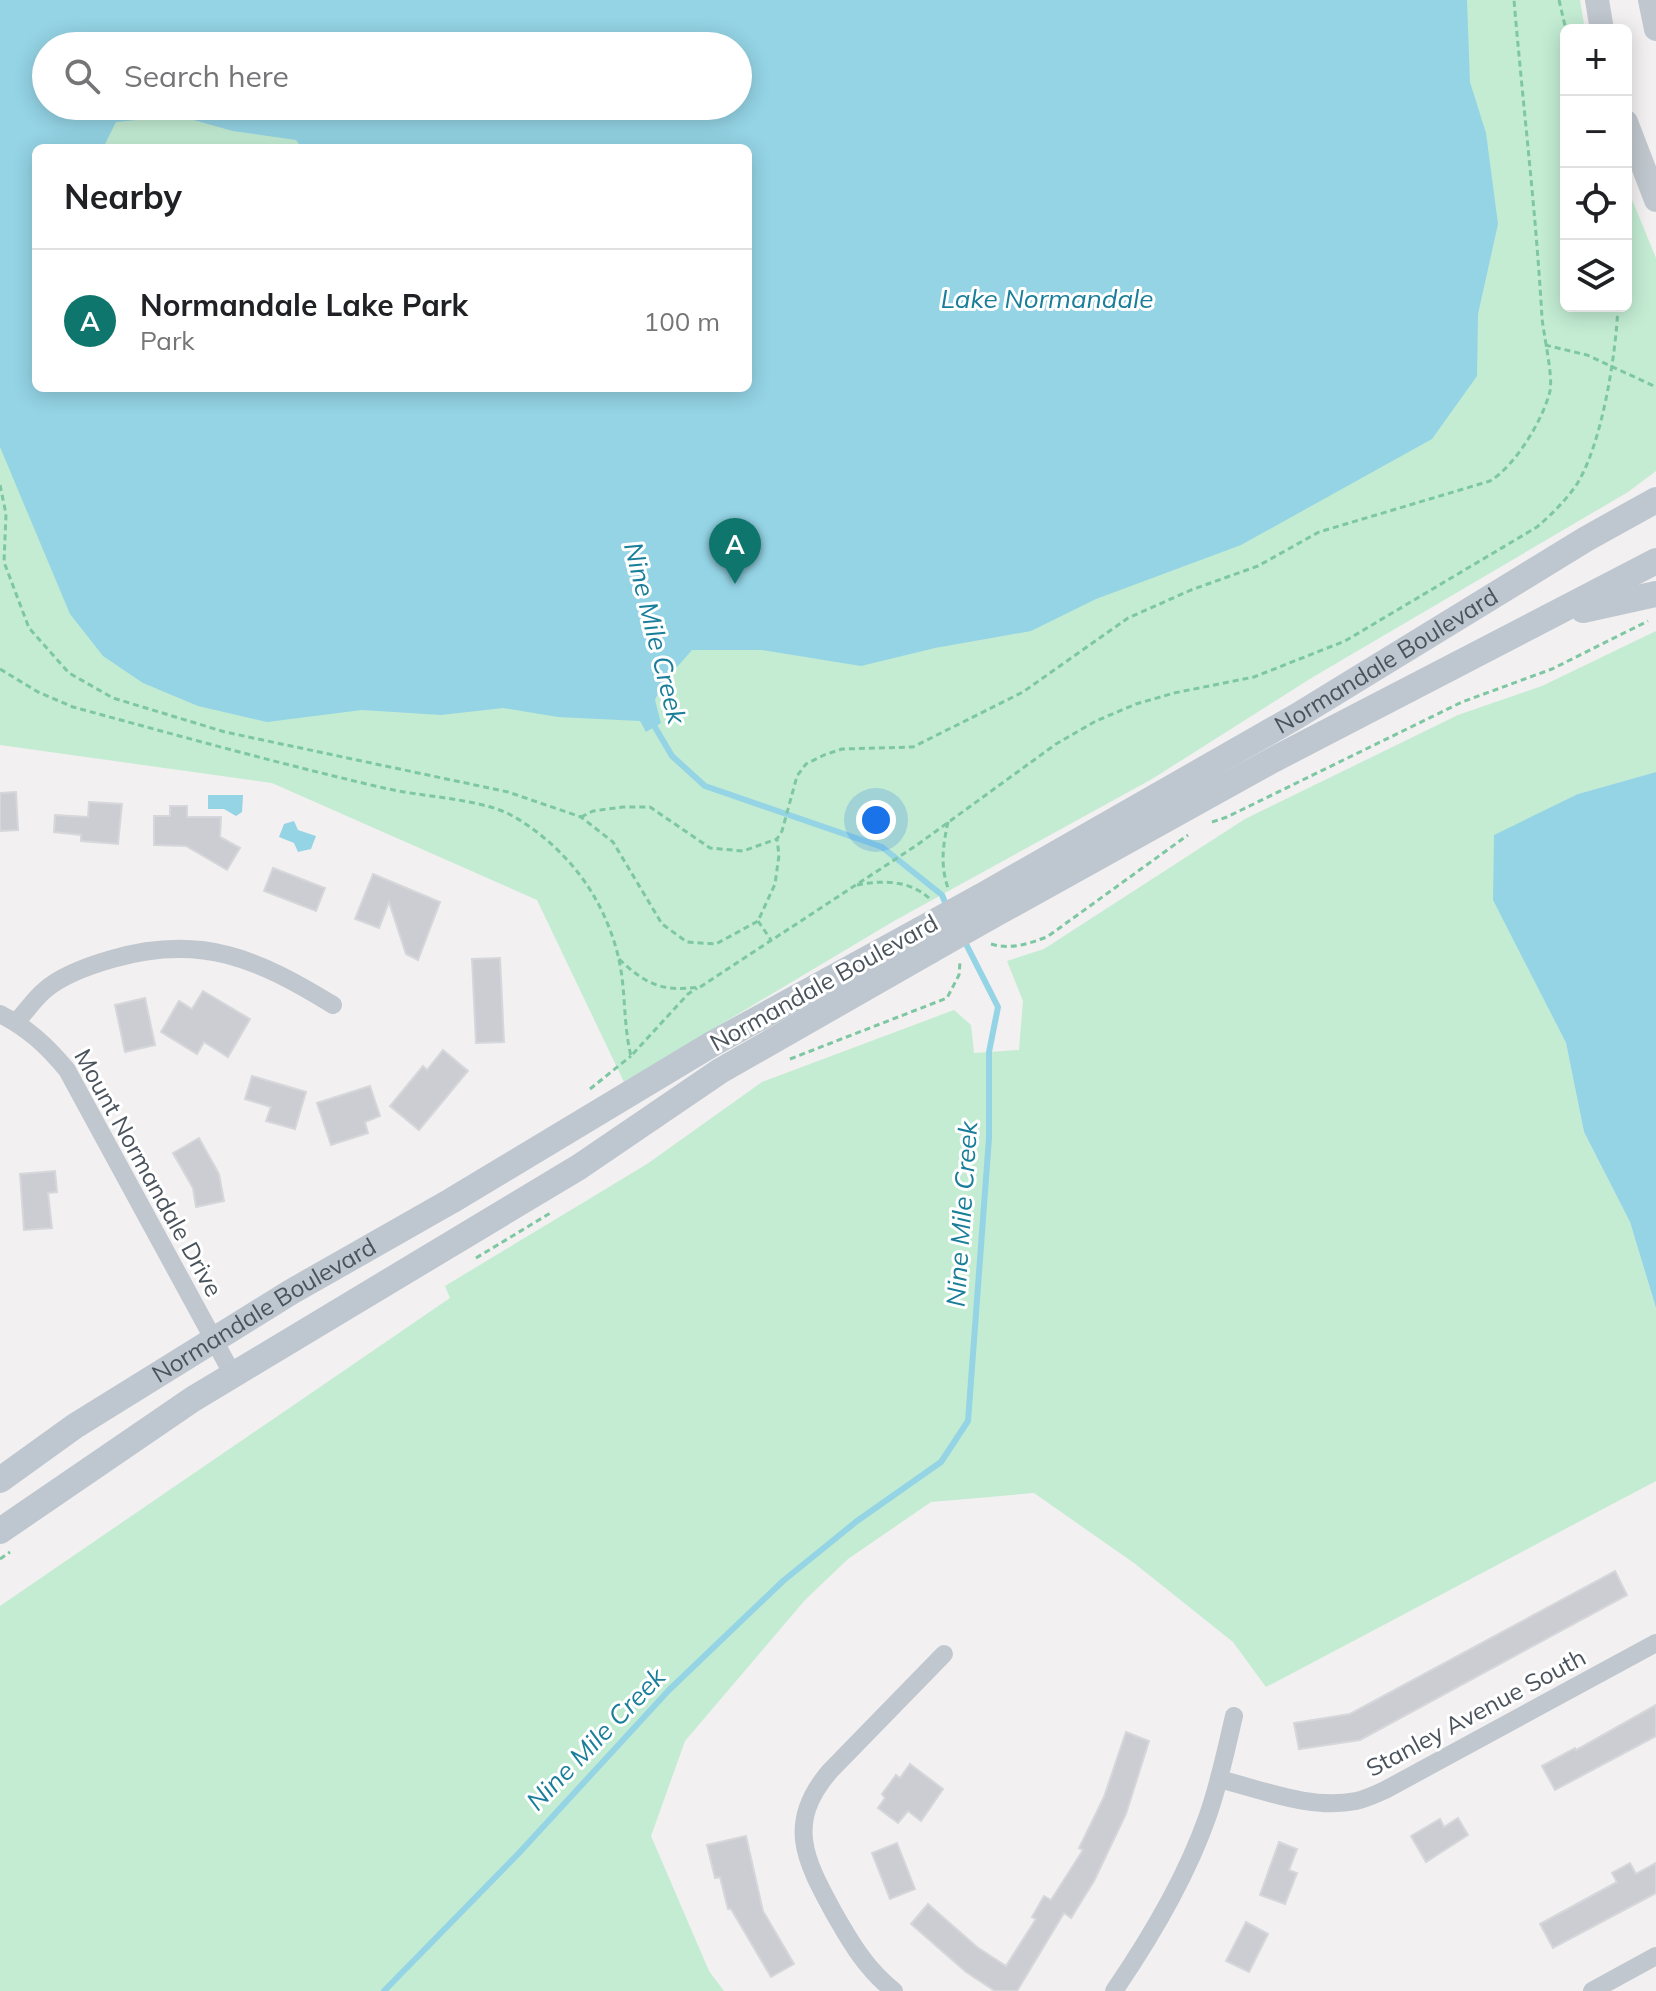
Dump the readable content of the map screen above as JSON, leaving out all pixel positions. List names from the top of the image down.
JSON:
{
  "streets": {
    "main road": ["Normandale Boulevard"],
    "street": ["Mount Normandale Drive", "Stanley Avenue South"]
  },
  "crossings": [
    ["Normandale Boulevard", "Mount Normandale Drive"]
  ],
  "water": ["Lake Normandale", "Nine Mile Creek"],
  "page": {
    "map_buttons": ["+", "−"],
    "search": "Search here",
    "heading": "Nearby",
    "list": [
      {
        "mark": "A",
        "name": "Normandale Lake Park",
        "note": "Park",
        "value": "100 m"
      }
    ],
    "pins": "A"
  }
}
